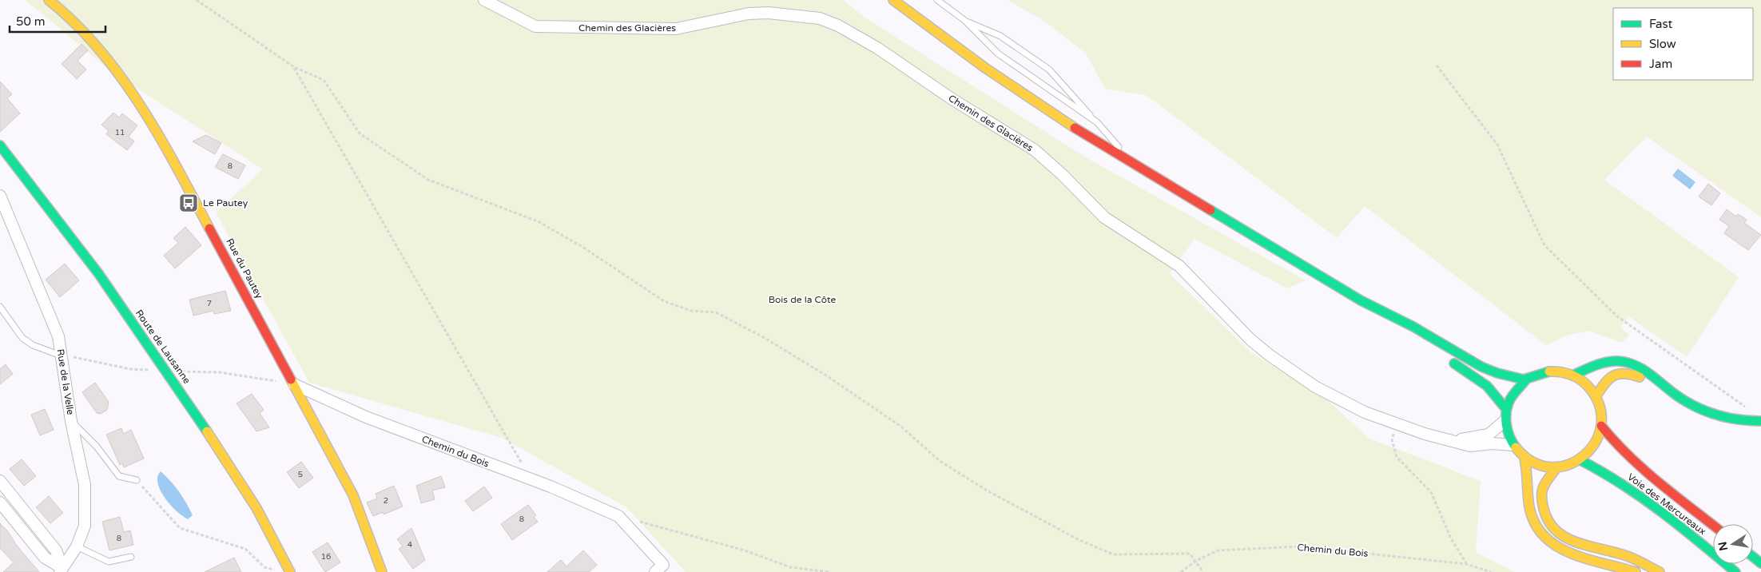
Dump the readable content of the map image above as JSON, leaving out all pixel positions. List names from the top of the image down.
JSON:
{
  "streets": {
    "main road": ["Rue du Pautey", "Route de Lausanne", "Voie des Mercureaux"],
    "street": ["Chemin des Glacières", "Rue de la Velle", "Chemin du Bois"]
  },
  "crossings": [
    ["Chemin des Glacières", "Voie des Mercureaux"],
    ["Rue du Pautey", "Chemin du Bois"]
  ],
  "parks": ["Bois de la Côte"],
  "places": {
    "bus stop": ["Le Pautey"]
  },
  "house_numbers": [
    "11",
    "8",
    "7",
    "5",
    "2",
    "8",
    "8",
    "4",
    "16"
  ],
  "legend": ["Fast", "Slow", "Jam"],
  "scale_bar": "50 m",
  "north": "left"
}
